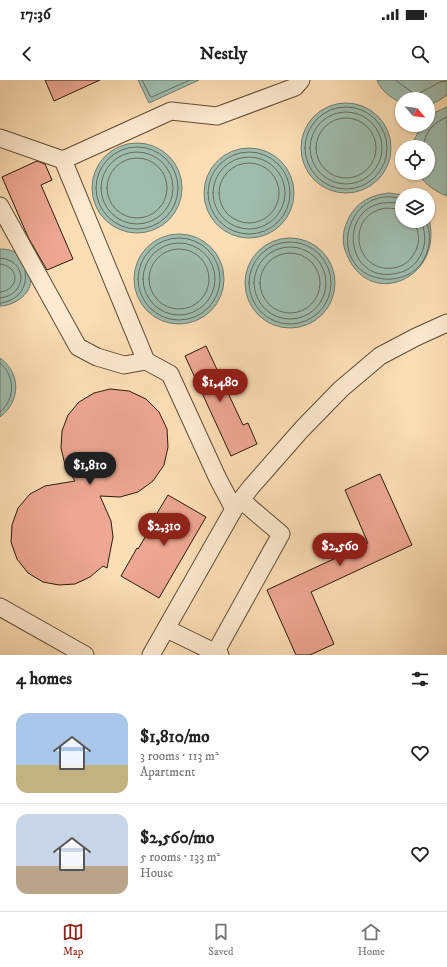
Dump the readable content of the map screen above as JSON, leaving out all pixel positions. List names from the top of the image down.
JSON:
{
  "north": "bottom right",
  "page": {
    "status": "17:36",
    "header": "Nestly",
    "price": [
      "$1,480",
      "$1,810",
      "$2,310",
      "$2,560"
    ],
    "heading": "4 homes",
    "list": [
      {
        "name": "$1,810/mo",
        "note": "3 rooms · 113 m² · Apartment"
      },
      {
        "name": "$2,560/mo",
        "note": "5 rooms · 133 m² · House"
      }
    ],
    "tabs": ["Map", "Saved", "Home"]
  }
}
